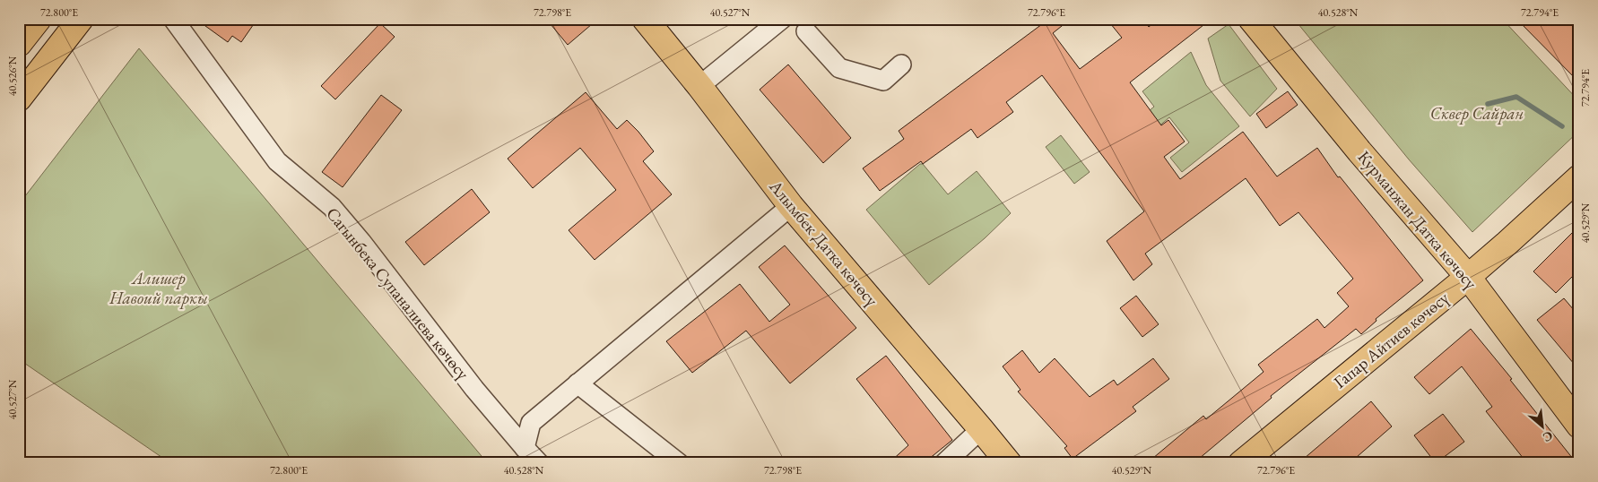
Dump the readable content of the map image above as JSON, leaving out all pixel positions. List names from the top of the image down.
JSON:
{
  "streets": {
    "main road": ["Курманжан Датка көчөсү", "Алымбек Датка көчөсү", "Гапар Айтиев көчөсү"],
    "street": ["Сагынбека Супаналиева көчөсү"]
  },
  "crossings": [
    ["Курманжан Датка көчөсү", "Гапар Айтиев көчөсү"]
  ],
  "parks": ["Сквер Сайран", "Алишер Навоий паркы"],
  "north": "bottom right",
  "coordinates": [
    "72.800°E",
    "72.798°E",
    "40.527°N",
    "72.796°E",
    "40.528°N",
    "72.794°E",
    "40.526°N",
    "40.529°N"
  ]
}
